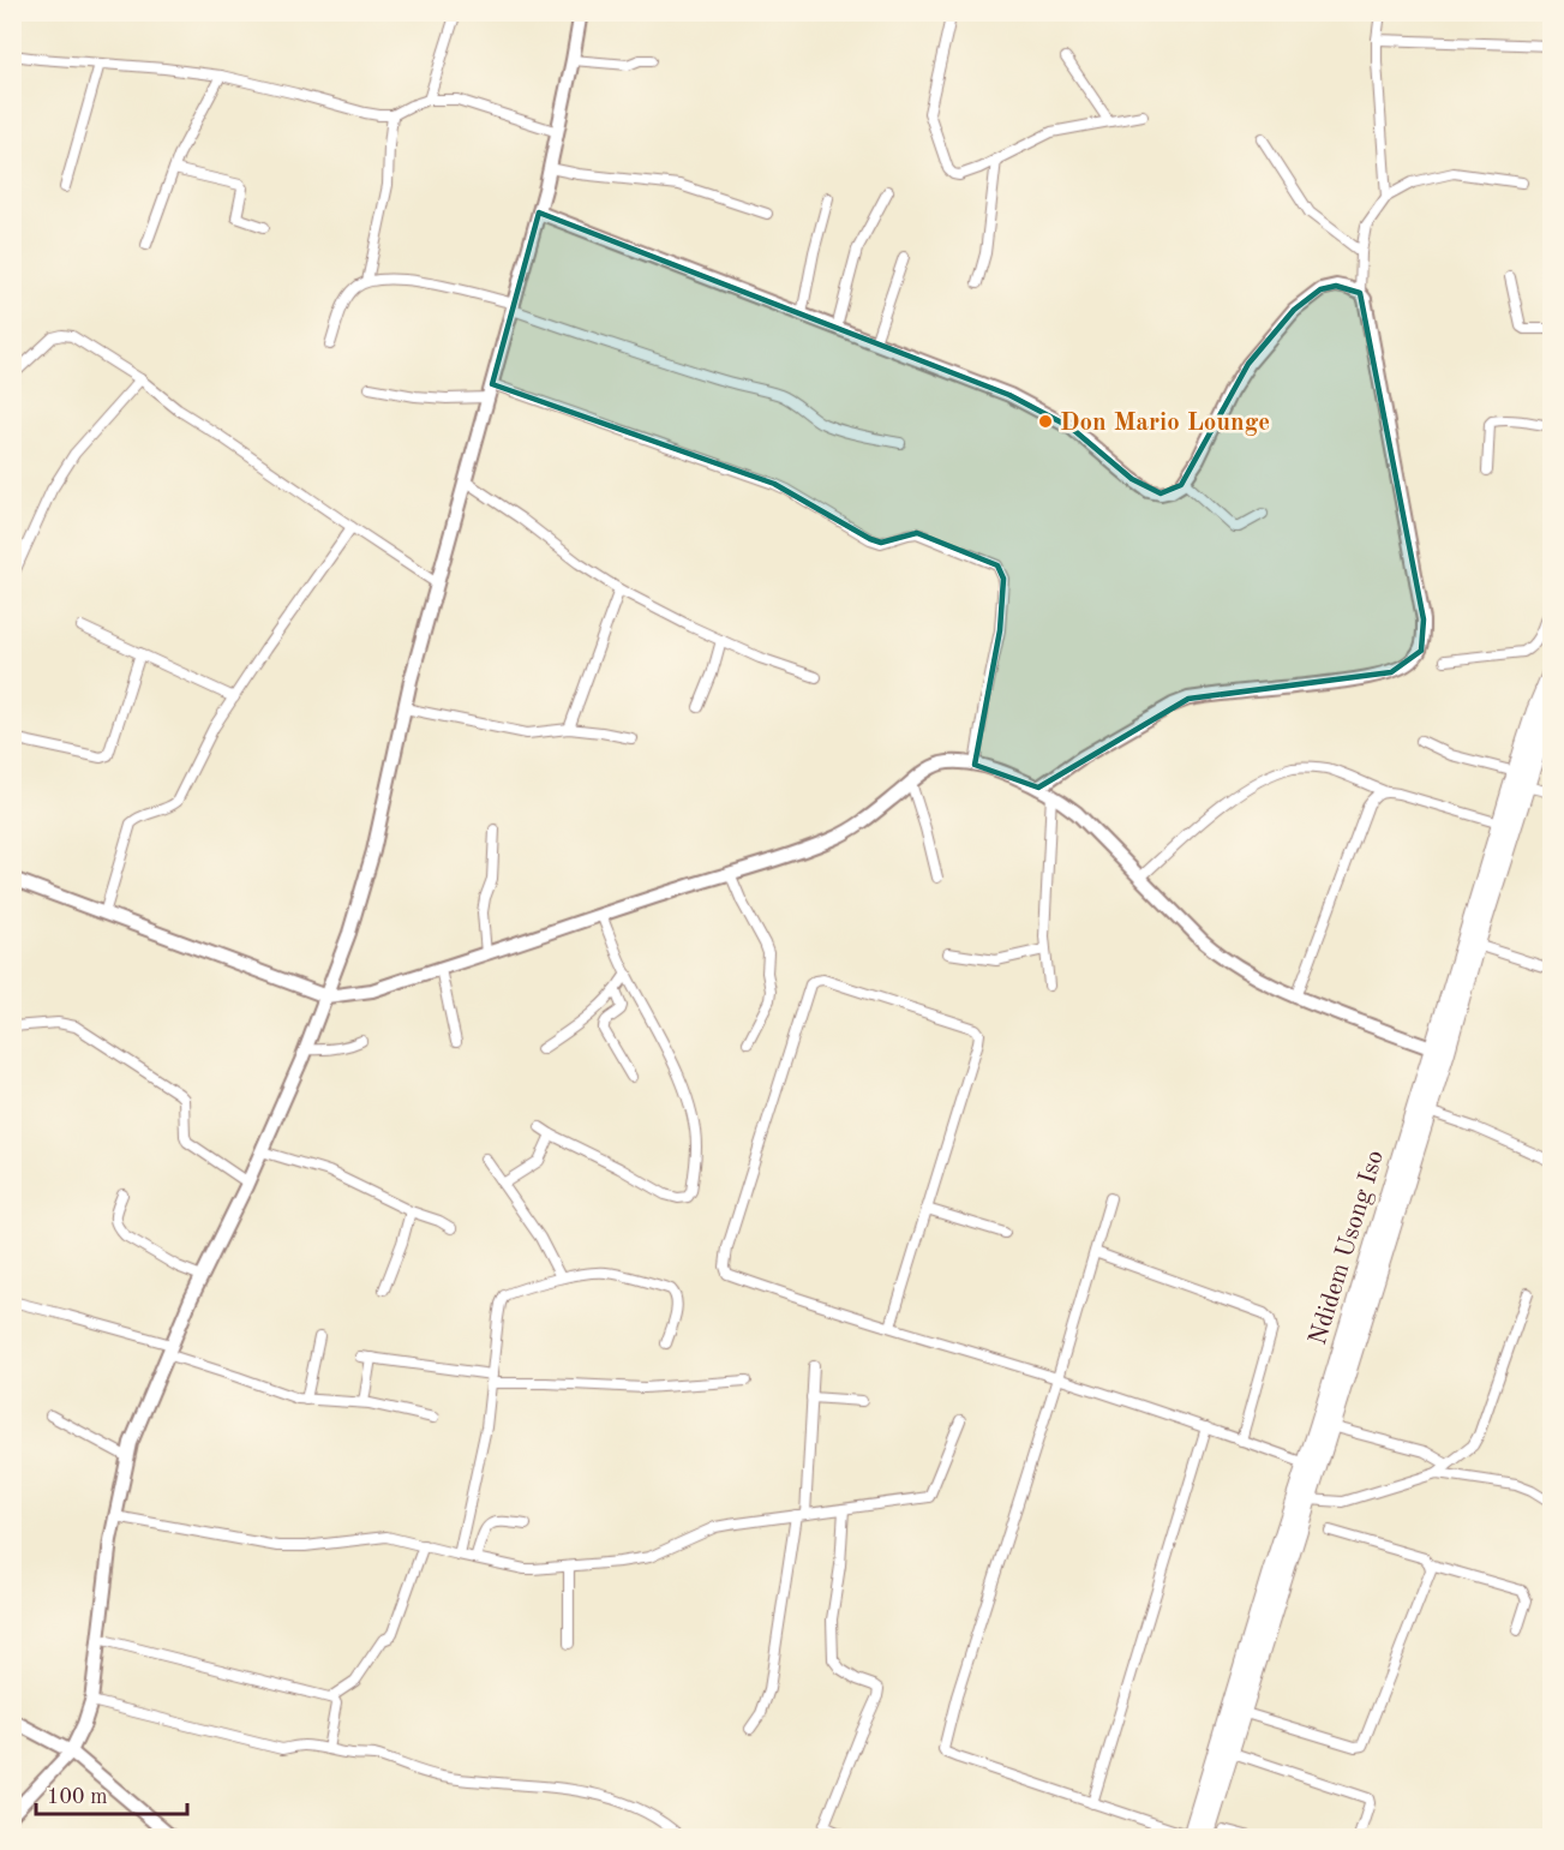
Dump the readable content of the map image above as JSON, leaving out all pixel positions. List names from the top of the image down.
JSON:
{
  "streets": {
    "highway": ["Ndidem Usong Iso"]
  },
  "places": ["Don Mario Lounge"],
  "scale_bar": "100 m"
}
